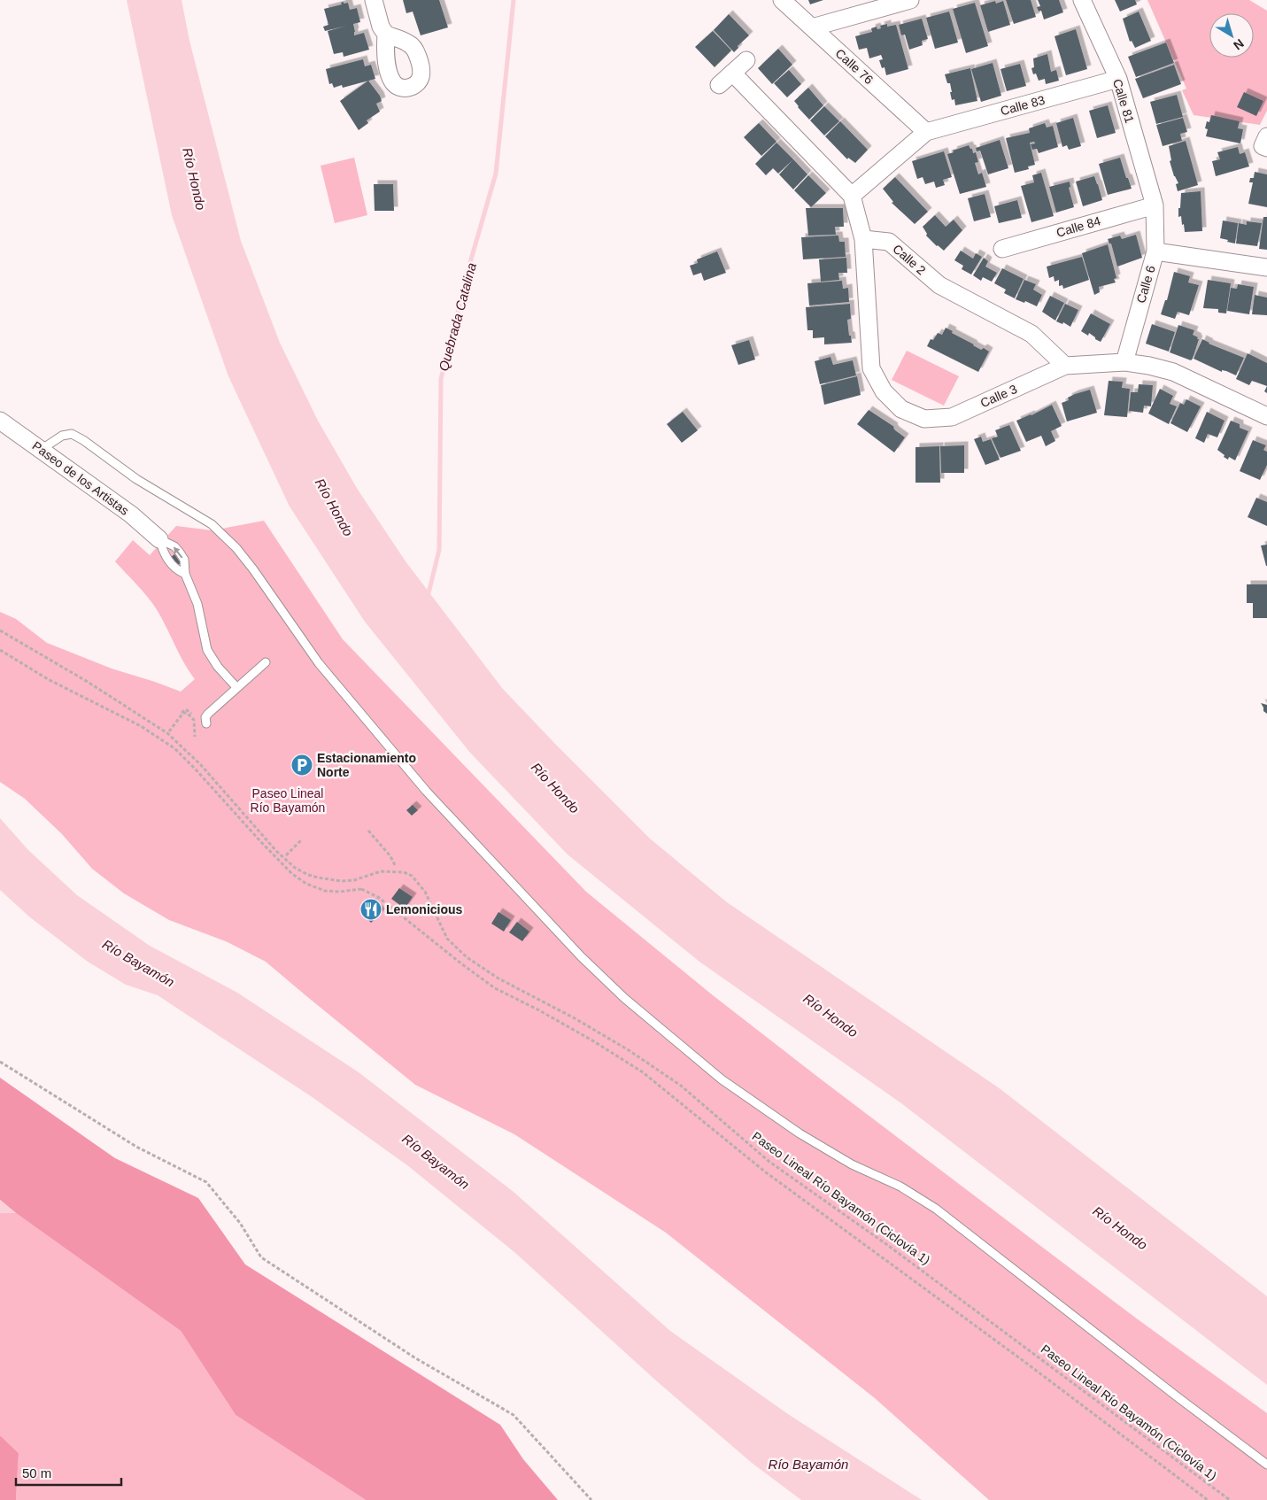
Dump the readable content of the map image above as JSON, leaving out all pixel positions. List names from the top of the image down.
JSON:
{
  "streets": {
    "street": [
      "Calle 76",
      "Calle 81",
      "Calle 83",
      "Calle 84",
      "Calle 2",
      "Calle 6",
      "Calle 3",
      "Paseo de los Artistas"
    ],
    "path": ["Paseo Lineal Río Bayamón (Ciclovía 1)"]
  },
  "crossings": [
    ["Calle 76", "Calle 83"],
    ["Calle 81", "Calle 83"],
    ["Calle 81", "Calle 84"],
    ["Calle 81", "Calle 6"],
    ["Calle 84", "Calle 6"],
    ["Calle 2", "Calle 3"],
    ["Calle 6", "Calle 3"]
  ],
  "water": ["Río Hondo", "Quebrada Catalina", "Río Bayamón"],
  "parks": ["Paseo Lineal Río Bayamón"],
  "places": {
    "parking": ["Estacionamiento Norte"],
    "restaurant": ["Lemonicious"]
  },
  "scale_bar": "50 m",
  "north": "bottom right"
}
